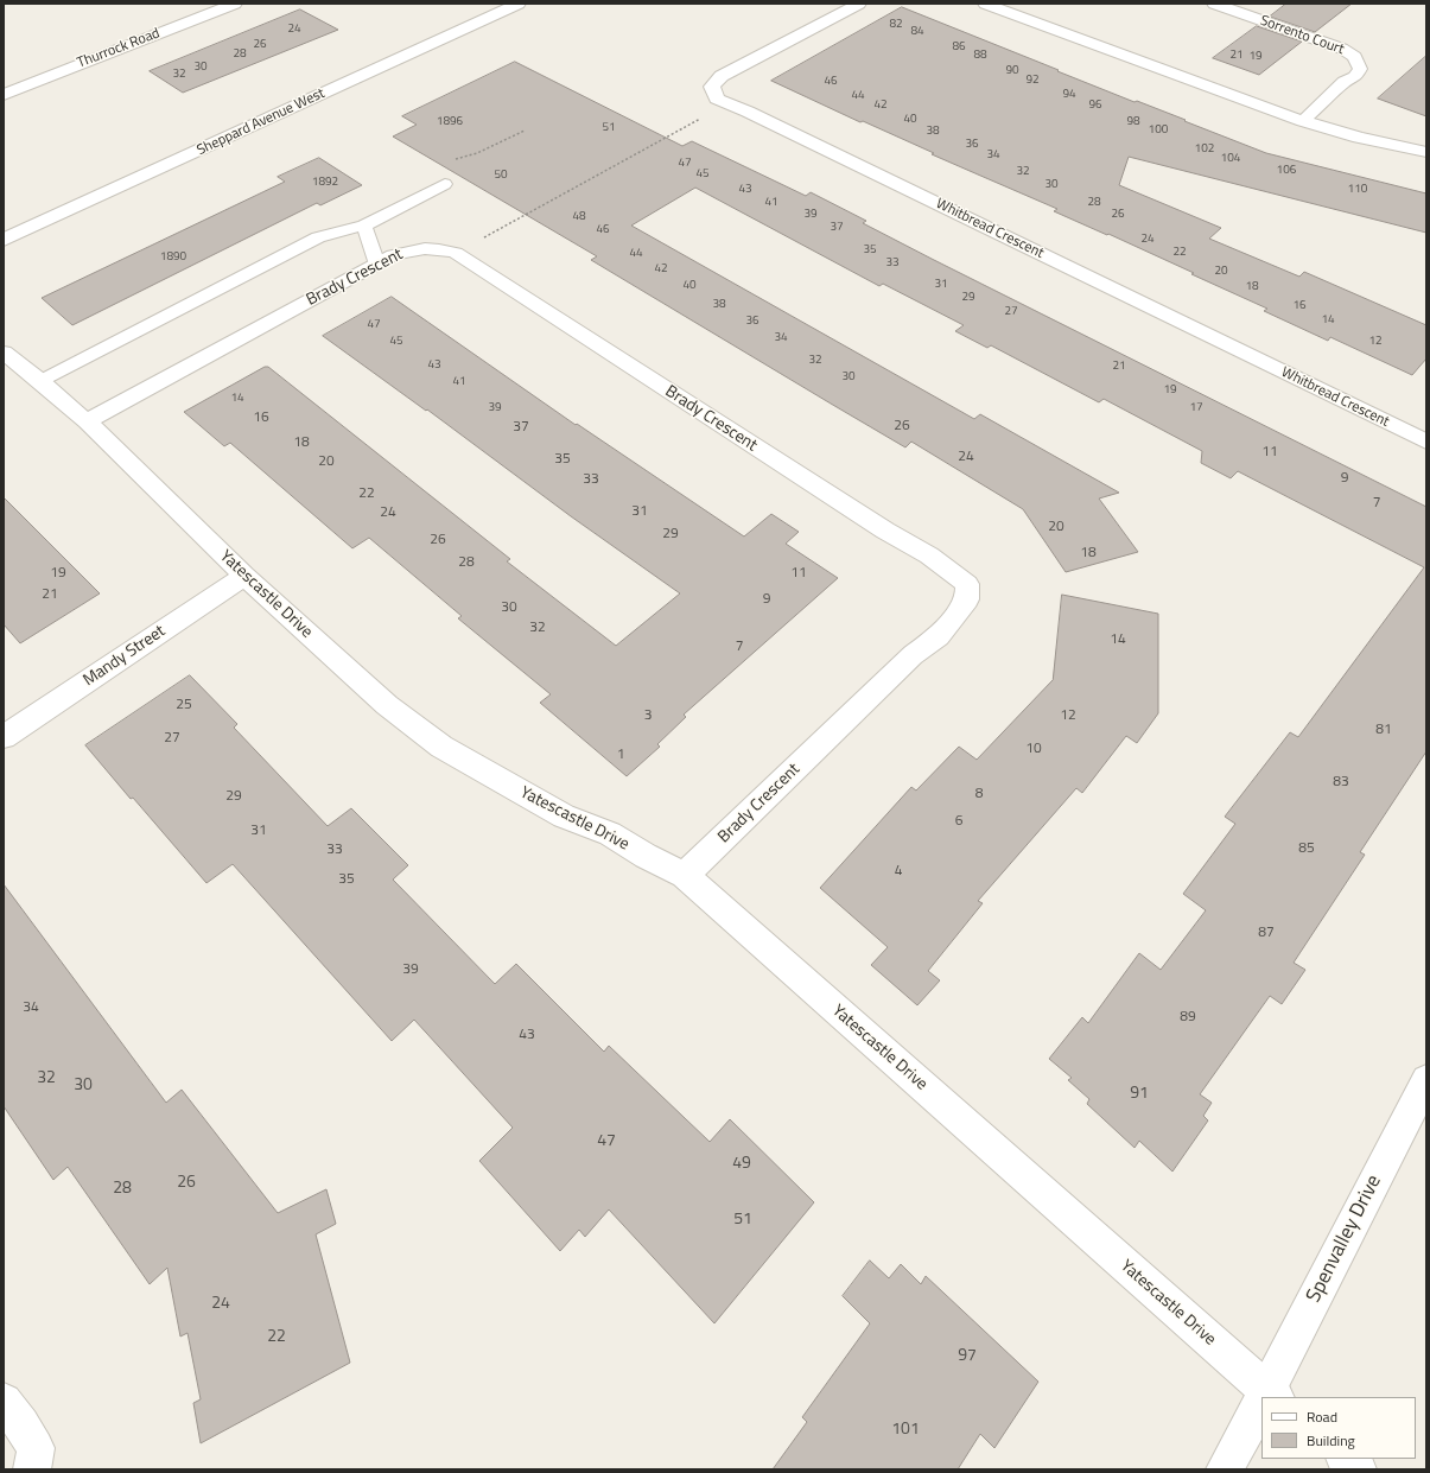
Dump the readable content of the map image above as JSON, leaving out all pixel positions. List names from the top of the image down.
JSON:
{
  "streets": {
    "street": [
      "Sorrento Court",
      "Thurrock Road",
      "Sheppard Avenue West",
      "Whitbread Crescent",
      "Brady Crescent",
      "Yatescastle Drive",
      "Mandy Street",
      "Spenvalley Drive"
    ]
  },
  "crossings": [
    ["Brady Crescent", "Yatescastle Drive"],
    ["Yatescastle Drive", "Mandy Street"],
    ["Yatescastle Drive", "Spenvalley Drive"]
  ],
  "house_numbers": [
    "82",
    "24",
    "84",
    "26",
    "86",
    "28",
    "88",
    "21",
    "19",
    "30",
    "90",
    "32",
    "92",
    "46",
    "94",
    "44",
    "42",
    "96",
    "40",
    "1896",
    "98",
    "51",
    "100",
    "38",
    "36",
    "102",
    "34",
    "104",
    "47",
    "106",
    "32",
    "45",
    "50",
    "1892",
    "30",
    "43",
    "110",
    "41",
    "28",
    "39",
    "26",
    "48",
    "37",
    "46",
    "24",
    "35",
    "22",
    "44",
    "1890",
    "33",
    "42",
    "20",
    "31",
    "40",
    "18",
    "29",
    "38",
    "16",
    "27",
    "14",
    "36",
    "47",
    "34",
    "45",
    "12",
    "32",
    "43",
    "21",
    "30",
    "41",
    "19",
    "14",
    "39",
    "17",
    "16",
    "26",
    "37",
    "18",
    "11",
    "24",
    "35",
    "20",
    "9",
    "33",
    "22",
    "7",
    "31",
    "24",
    "20",
    "29",
    "26",
    "18",
    "28",
    "19",
    "11",
    "21",
    "9",
    "30",
    "32",
    "14",
    "7",
    "25",
    "3",
    "12",
    "81",
    "27",
    "10",
    "1",
    "83",
    "8",
    "29",
    "6",
    "31",
    "85",
    "33",
    "4",
    "35",
    "87",
    "39",
    "34",
    "89",
    "43",
    "32",
    "30",
    "91",
    "47",
    "49",
    "26",
    "28",
    "51",
    "24",
    "22",
    "97",
    "101"
  ],
  "legend": ["Road", "Building"]
}
